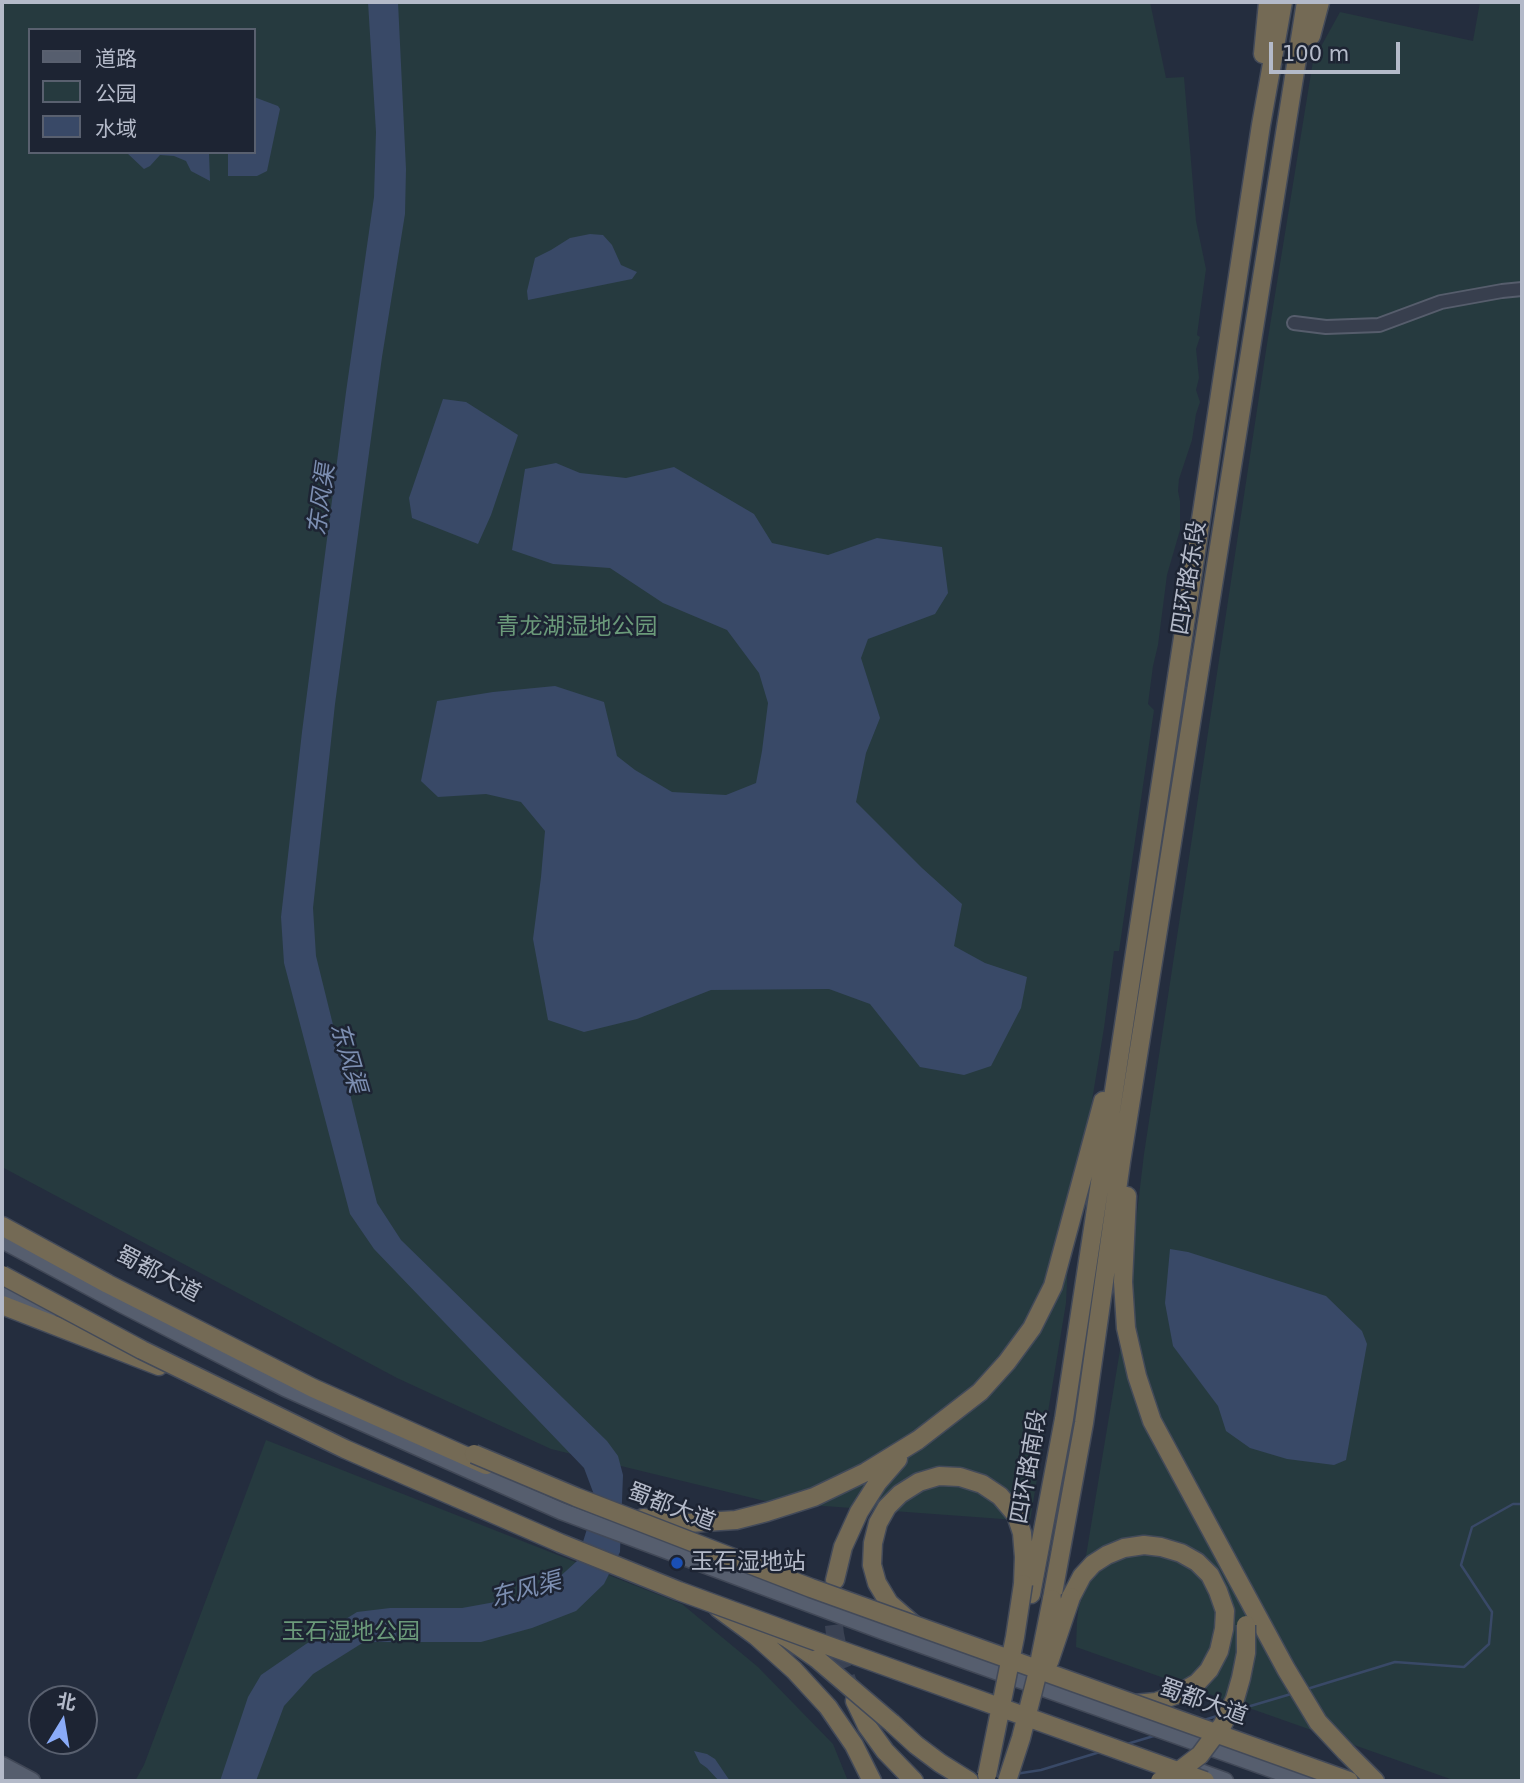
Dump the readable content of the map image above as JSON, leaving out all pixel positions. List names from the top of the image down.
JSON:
{
  "streets": {
    "highway": ["四环路东段", "蜀都大道", "四环路南段"]
  },
  "crossings": [
    ["四环路东段", "四环路南段"]
  ],
  "water": ["东风渠"],
  "parks": ["青龙湖湿地公园", "玉石湿地公园"],
  "places": ["玉石湿地站"],
  "legend": ["道路", "公园", "水域"],
  "scale_bar": "100 m",
  "north": "top"
}
